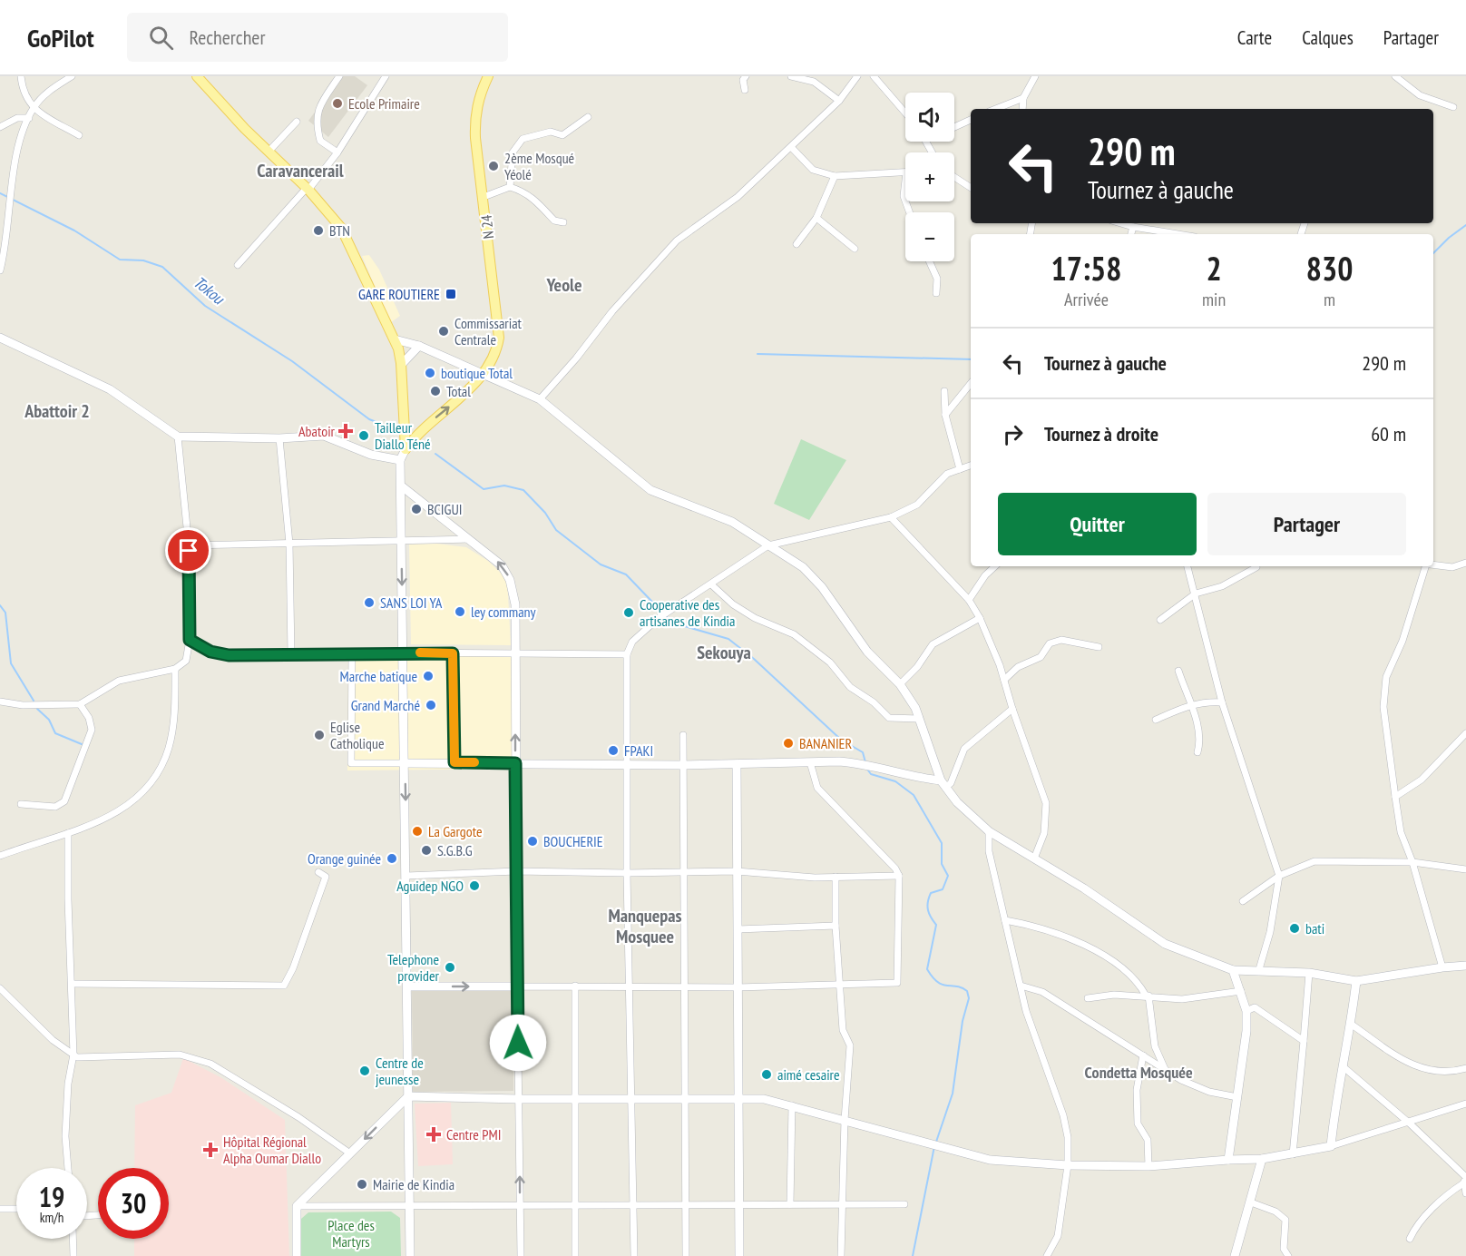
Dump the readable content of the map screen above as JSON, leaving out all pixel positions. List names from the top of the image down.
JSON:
{
  "streets": {
    "main road": ["N 24"]
  },
  "districts": [
    "Caravancerail",
    "Yeole",
    "Abattoir 2",
    "Sekouya",
    "Manquepas Mosquee",
    "Сondetta Mosquée"
  ],
  "water": ["Tokou"],
  "parks": ["Place des Martyrs"],
  "places": {
    "other": [
      "Ecole Primaire",
      "2ème Mosqué Yéolé",
      "BTN",
      "Commissariat Centrale",
      "boutique Total",
      "Total",
      "Tailleur Diallo Téné",
      "BCIGUI",
      "SANS LOI YA",
      "ley commany",
      "Cooperative des artisanes de Kindia",
      "Marche batique",
      "Grand Marché",
      "Eglise Catholique",
      "BANANIER",
      "FPAKI",
      "La Gargote",
      "BOUCHERIE",
      "S.G.B.G",
      "Orange guinée",
      "Aguidep NGO",
      "bati",
      "Telephone provider",
      "Centre de jeunesse",
      "aimé cesaire",
      "Mairie de Kindia"
    ],
    "transit": ["GARE ROUTIERE"],
    "health": ["Abatoir", "Centre PMI", "Hôpital Régional Alpha Oumar Diallo"]
  },
  "page": {
    "header": "GoPilot",
    "search": "Rechercher",
    "nav": ["Carte", "Calques", "Partager"],
    "map_buttons": ["+", "−"],
    "turn": ["290 m", "Tournez à gauche"],
    "eta": [
      "17:58",
      "Arrivée",
      "2",
      "min",
      "830",
      "m"
    ],
    "list": [
      {
        "name": "Tournez à gauche",
        "value": "290 m"
      },
      {
        "name": "Tournez à droite",
        "value": "60 m"
      }
    ],
    "buttons": ["Quitter", "Partager"],
    "speed": "19 km/h",
    "limit": "30"
  }
}
